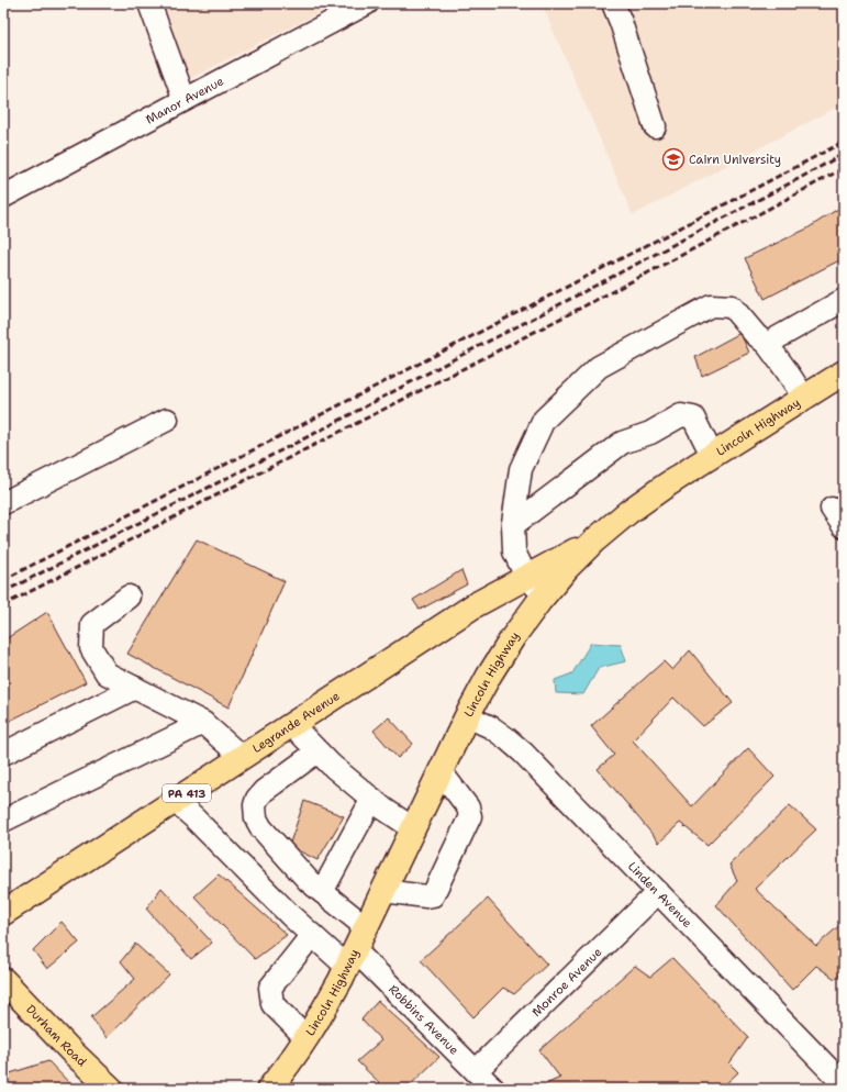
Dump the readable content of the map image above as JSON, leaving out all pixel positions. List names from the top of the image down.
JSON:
{
  "streets": {
    "main road": [
      "Lincoln Highway",
      "Legrande Avenue",
      "PA 413",
      "Durham Road"
    ],
    "street": [
      "Manor Avenue",
      "Linden Avenue",
      "Monroe Avenue",
      "Robbins Avenue"
    ]
  },
  "crossings": [
    ["Lincoln Highway", "Legrande Avenue"],
    ["Lincoln Highway", "Linden Avenue"],
    ["Lincoln Highway", "Robbins Avenue"],
    ["Legrande Avenue", "Robbins Avenue"],
    ["Linden Avenue", "Monroe Avenue"],
    ["Monroe Avenue", "Robbins Avenue"]
  ],
  "places": {
    "school or university": ["Cairn University"]
  }
}
